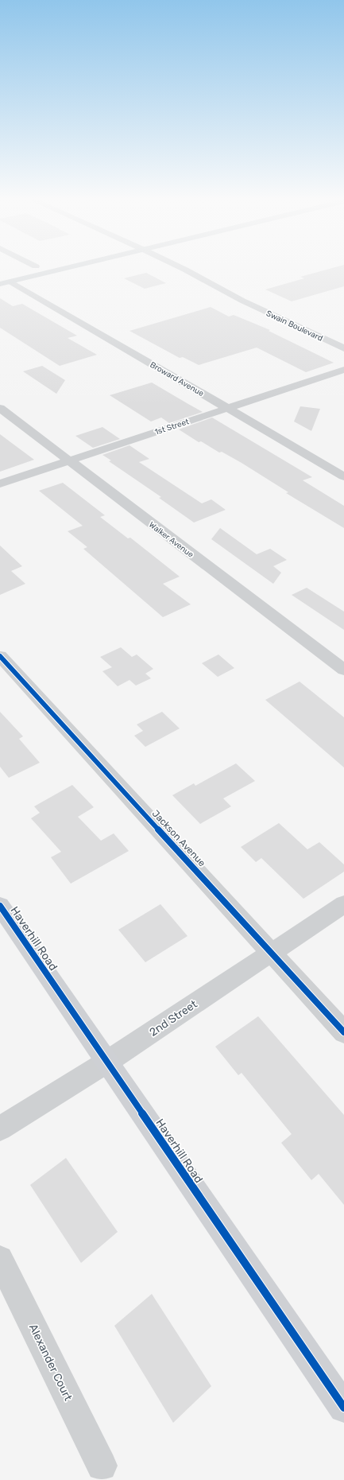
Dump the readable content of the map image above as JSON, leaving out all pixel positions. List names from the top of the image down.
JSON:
{
  "streets": {
    "street": [
      "Swain Boulevard",
      "Broward Avenue",
      "1st Street",
      "Walker Avenue",
      "Jackson Avenue",
      "Haverhill Road",
      "2nd Street",
      "Alexander Court"
    ]
  },
  "crossings": [
    ["Broward Avenue", "1st Street"],
    ["1st Street", "Walker Avenue"],
    ["Jackson Avenue", "2nd Street"],
    ["Haverhill Road", "2nd Street"]
  ]
}
